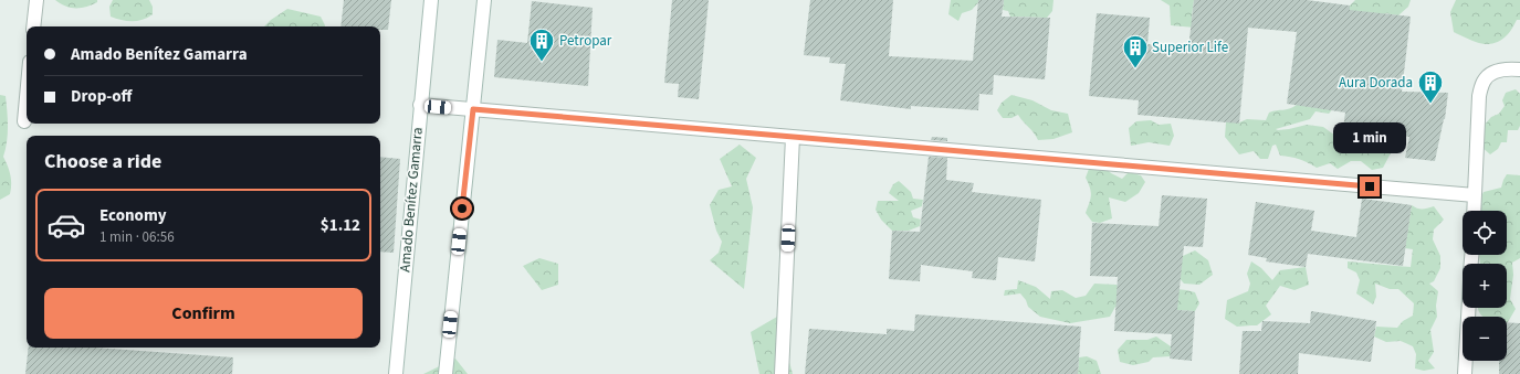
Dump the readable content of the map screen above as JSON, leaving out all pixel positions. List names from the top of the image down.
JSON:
{
  "streets": {
    "street": ["Amado Benítez Gamarra"]
  },
  "places": {
    "building": ["Petropar", "Superior Life", "Aura Dorada"]
  },
  "page": {
    "banner": ["Amado Benítez Gamarra", "Drop-off"],
    "bubble": "1 min",
    "heading": "Choose a ride",
    "list": [
      {
        "name": "Economy",
        "note": "1 min · 06:56",
        "value": "$1.12"
      }
    ],
    "map_buttons": ["+", "−"],
    "buttons": "Confirm"
  }
}
